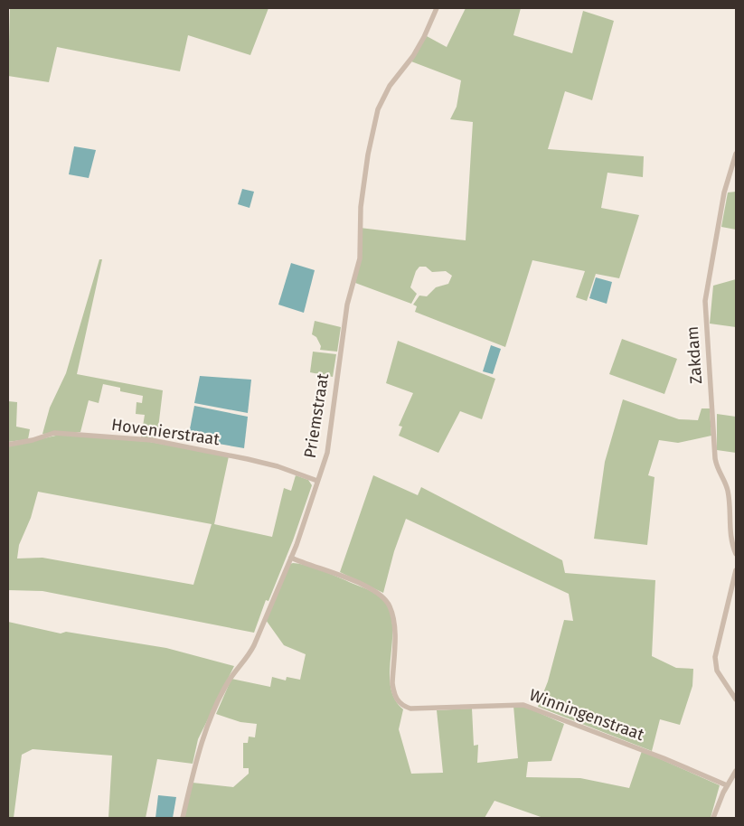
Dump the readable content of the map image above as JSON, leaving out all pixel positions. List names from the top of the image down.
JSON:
{
  "streets": {
    "street": [
      "Zakdam",
      "Priemstraat",
      "Hovenierstraat",
      "Winningenstraat"
    ]
  },
  "crossings": [
    ["Priemstraat", "Hovenierstraat"],
    ["Priemstraat", "Winningenstraat"]
  ]
}
